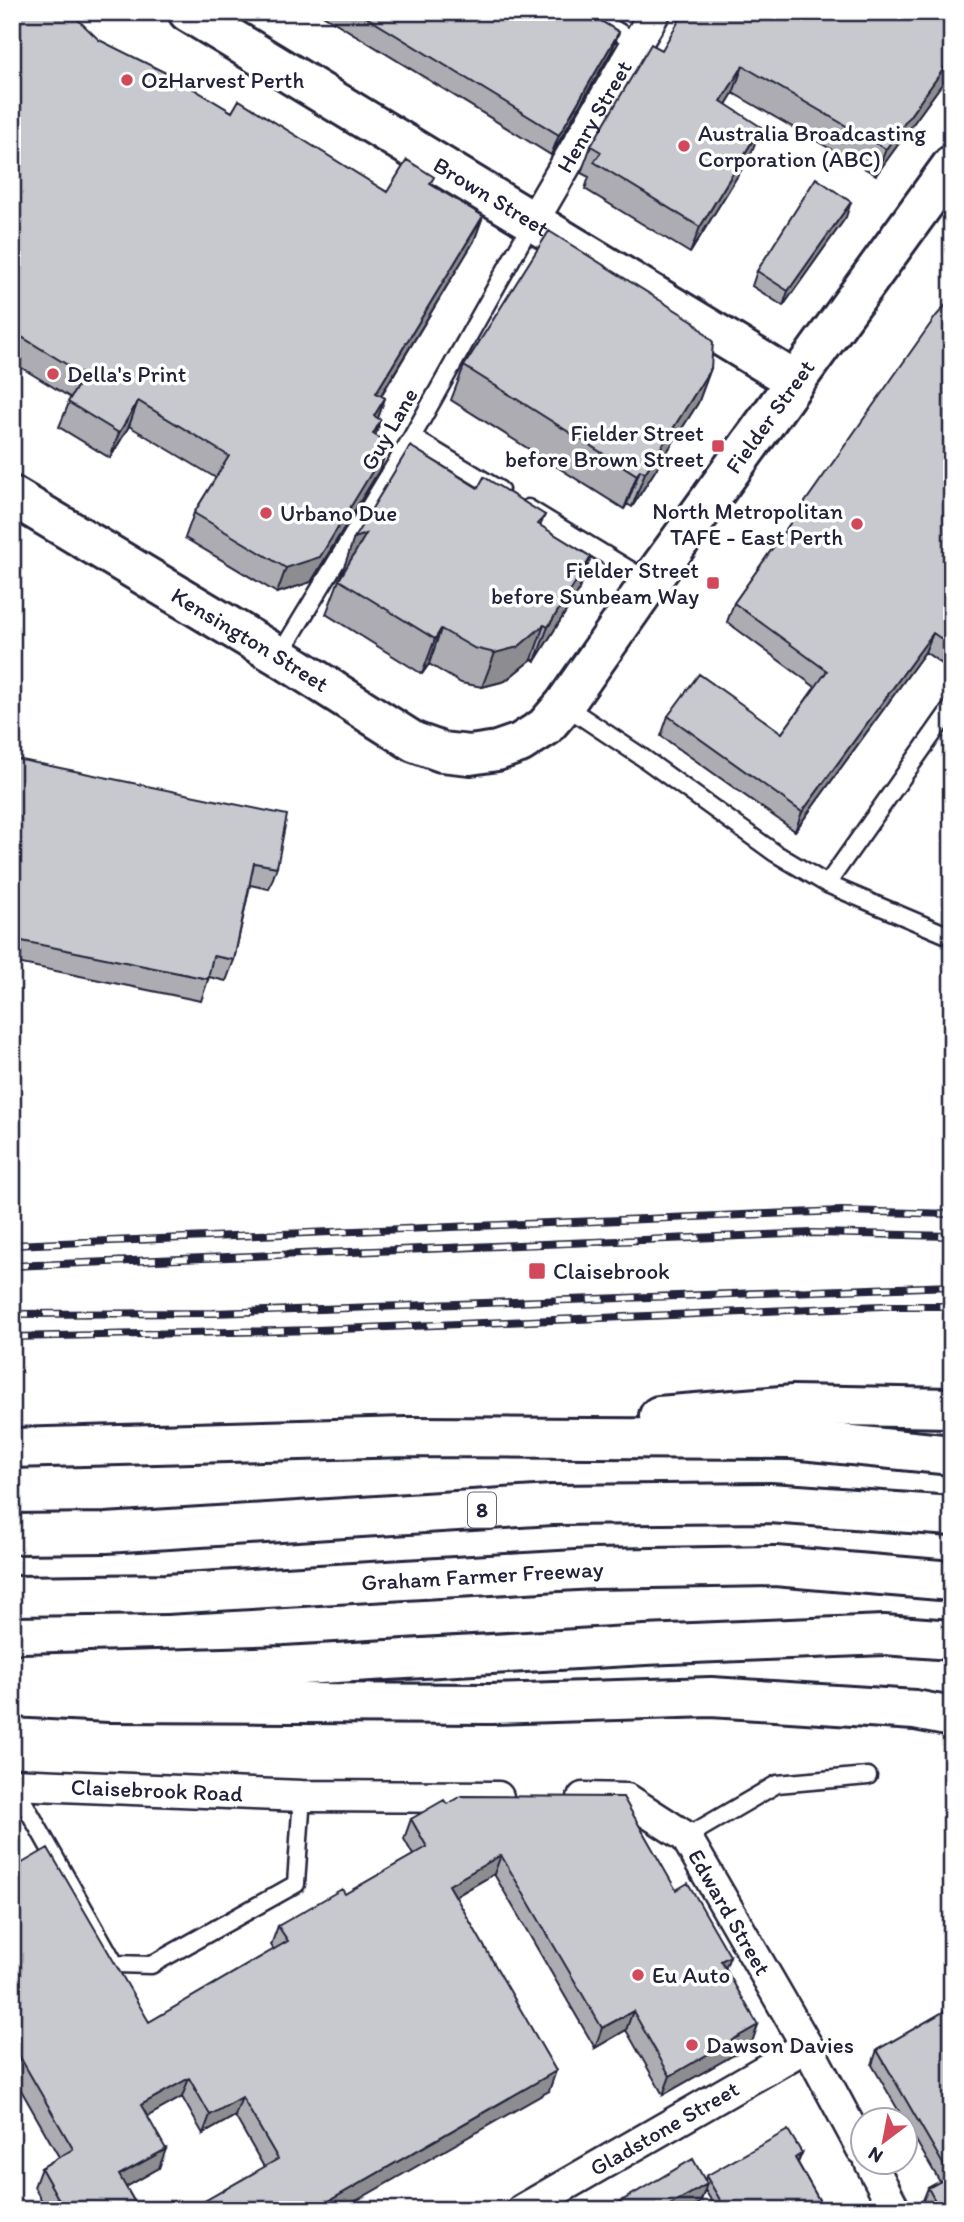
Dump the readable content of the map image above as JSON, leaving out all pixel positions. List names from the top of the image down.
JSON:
{
  "streets": {
    "main road": [
      "Brown Street",
      "Fielder Street",
      "Kensington Street",
      "8",
      "Graham Farmer Freeway"
    ],
    "street": [
      "Henry Street",
      "Claisebrook Road",
      "Edward Street",
      "Gladstone Street"
    ],
    "lane": ["Guy Lane"]
  },
  "crossings": [
    ["Henry Street", "Brown Street"],
    ["Henry Street", "Guy Lane"],
    ["Brown Street", "Fielder Street"],
    ["Brown Street", "Guy Lane"],
    ["Fielder Street", "Kensington Street"],
    ["Guy Lane", "Kensington Street"],
    ["Claisebrook Road", "Edward Street"],
    ["Edward Street", "Gladstone Street"]
  ],
  "places": {
    "other": [
      "OzHarvest Perth",
      "Australia Broadcasting Corporation (ABC)",
      "Della's Print",
      "Urbano Due",
      "North Metropolitan TAFE - East Perth",
      "Eu Auto",
      "Dawson Davies"
    ],
    "transit": ["Fielder Street before Brown Street", "Fielder Street before Sunbeam Way", "Claisebrook"]
  },
  "north": "bottom left"
}
